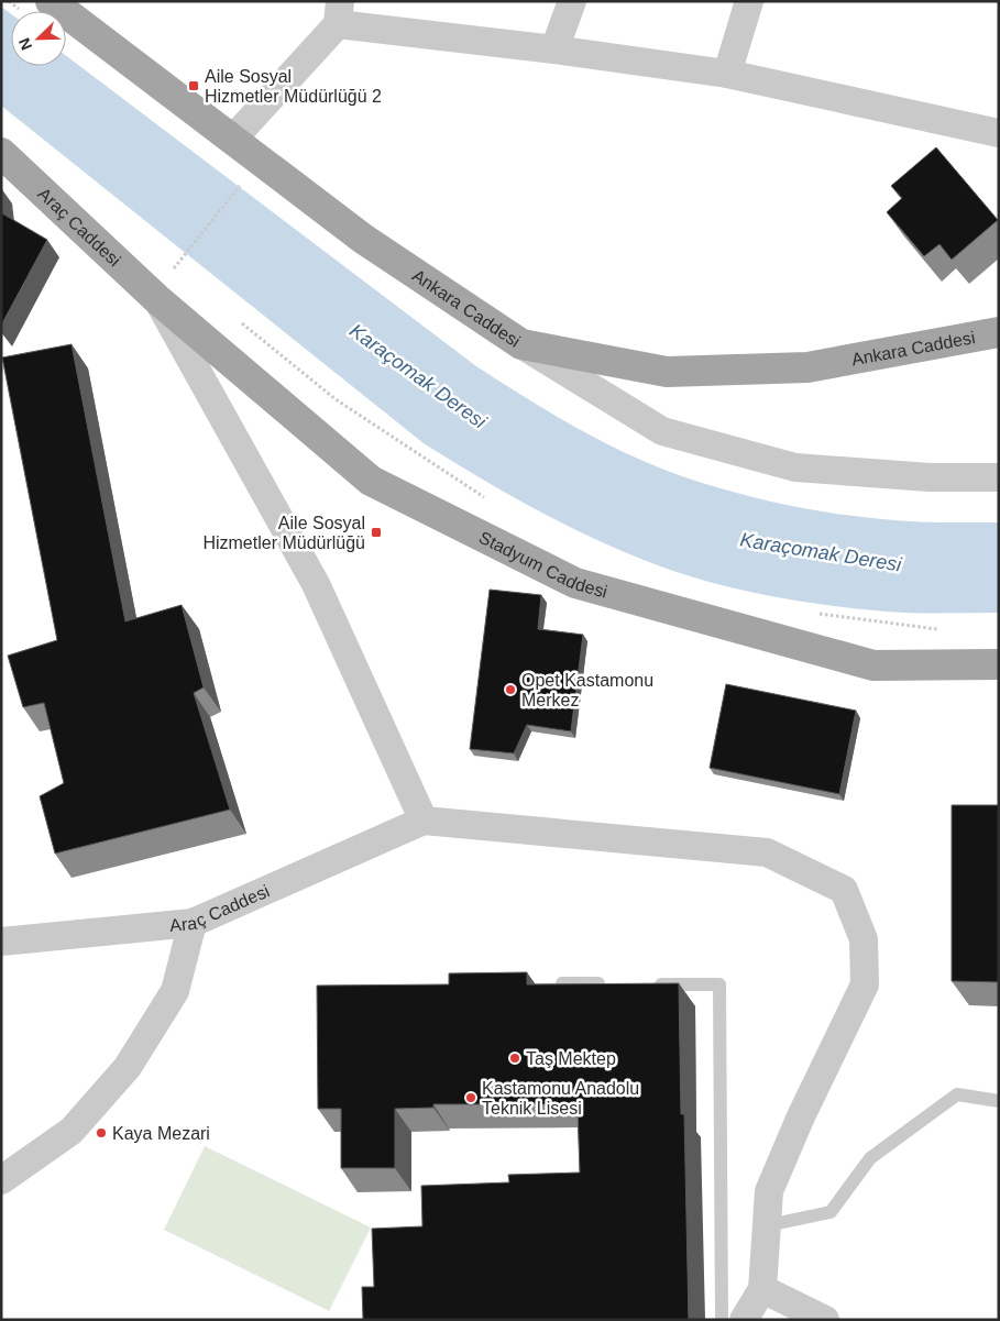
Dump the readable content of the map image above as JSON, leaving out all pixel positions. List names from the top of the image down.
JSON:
{
  "streets": {
    "main road": ["Araç Caddesi", "Ankara Caddesi", "Stadyum Caddesi"]
  },
  "crossings": [
    ["Araç Caddesi", "Stadyum Caddesi"]
  ],
  "water": ["Karaçomak Deresi"],
  "places": {
    "transit": ["Aile Sosyal Hizmetler Müdürlüğü 2", "Aile Sosyal Hizmetler Müdürlüğü"],
    "other": [
      "Opet Kastamonu Merkez",
      "Taş Mektep",
      "Kastamonu Anadolu Teknik Lisesi",
      "Kaya Mezari"
    ]
  },
  "north": "bottom left"
}
